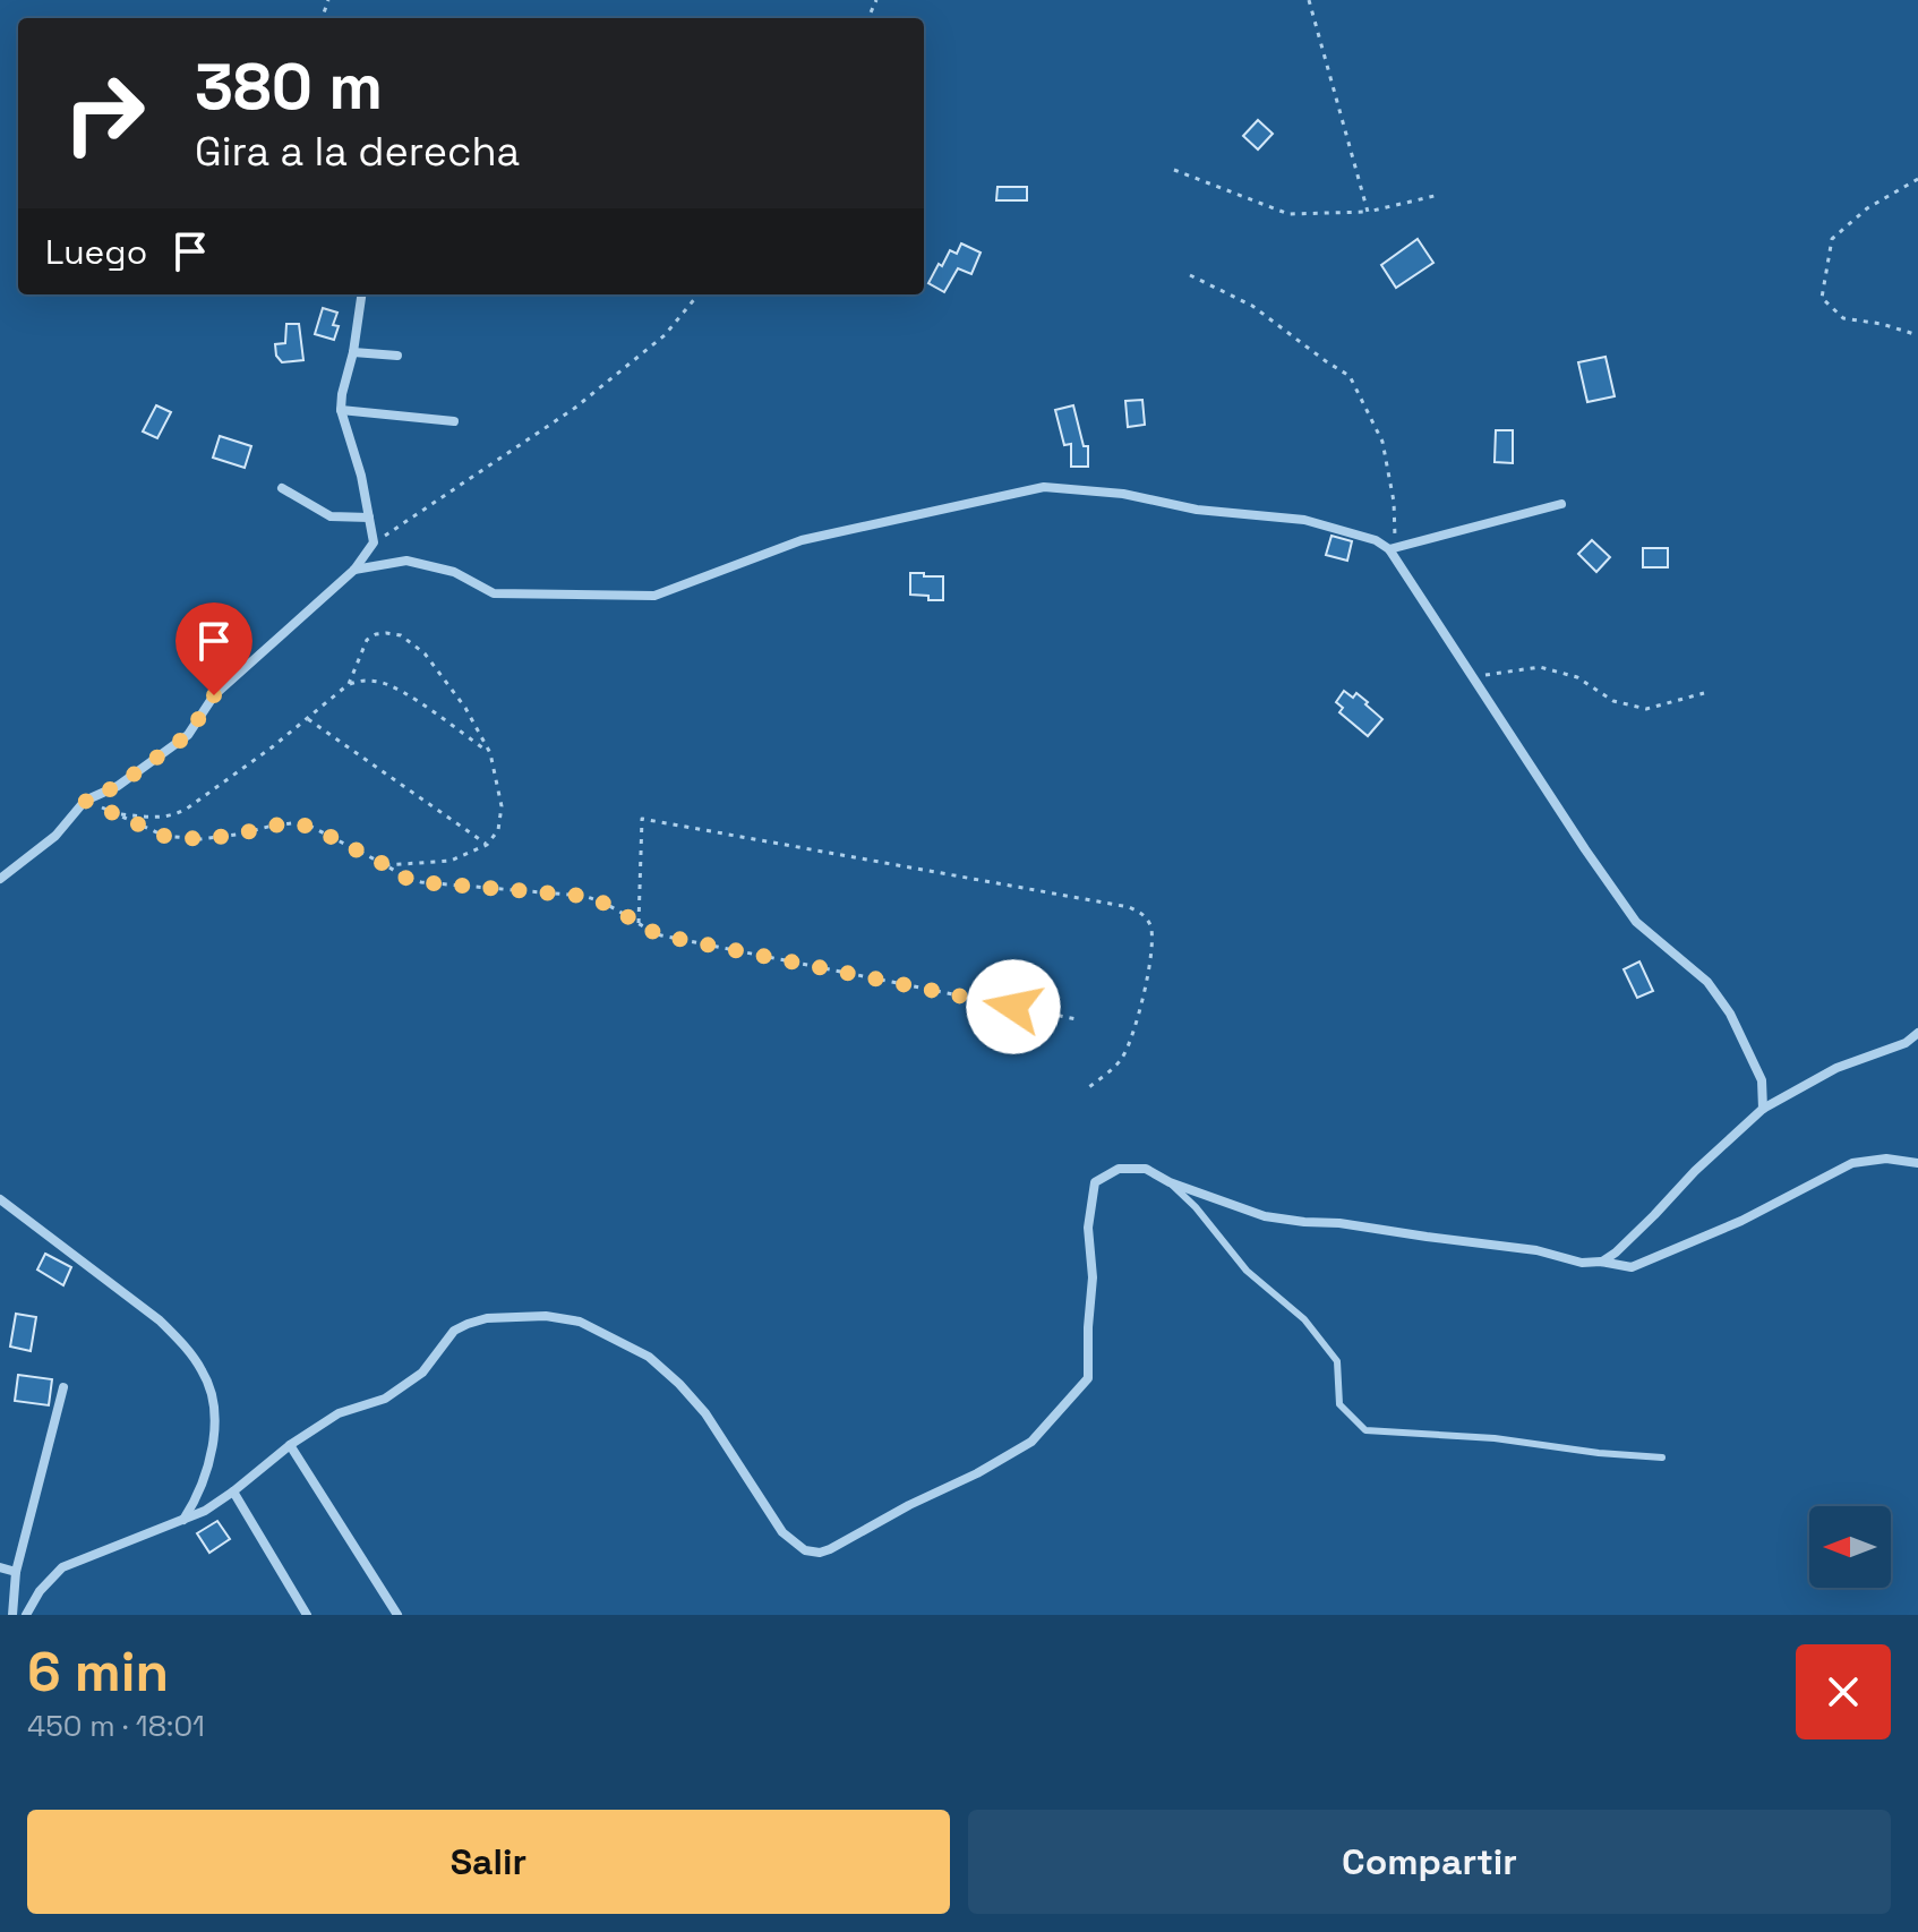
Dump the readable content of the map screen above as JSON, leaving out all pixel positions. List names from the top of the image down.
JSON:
{
  "north": "left",
  "page": {
    "turn": ["380 m", "Gira a la derecha"],
    "then": "Luego",
    "heading": ["6 min", "450 m · 18:01"],
    "buttons": ["Salir", "Compartir"]
  }
}
